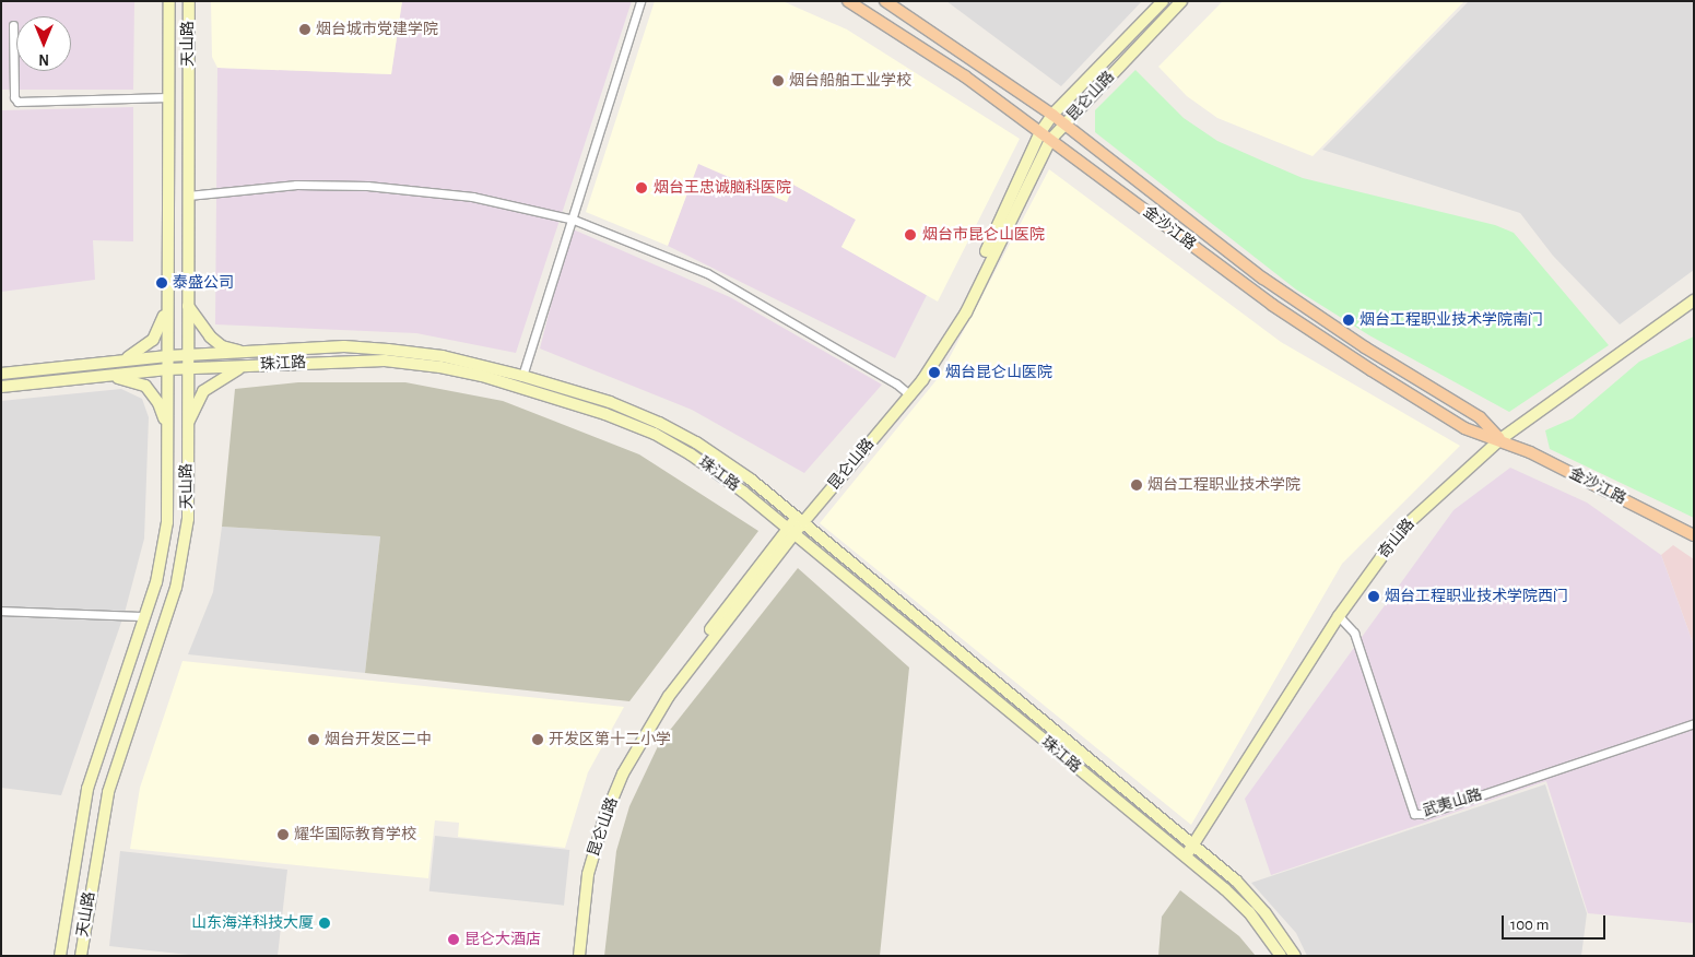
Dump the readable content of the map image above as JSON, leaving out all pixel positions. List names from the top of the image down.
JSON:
{
  "streets": {
    "main road": ["金沙江路"],
    "street": [
      "天山路",
      "昆仑山路",
      "珠江路",
      "奇山路",
      "武夷山路"
    ]
  },
  "crossings": [
    ["天山路", "珠江路"],
    ["昆仑山路", "金沙江路"],
    ["昆仑山路", "珠江路"],
    ["金沙江路", "奇山路"],
    ["珠江路", "奇山路"],
    ["奇山路", "武夷山路"]
  ],
  "places": [
    "烟台城市党建学院",
    "烟台船舶工业学校",
    "烟台王忠诚脑科医院",
    "烟台市昆仑山医院",
    "泰盛公司",
    "烟台工程职业技术学院南门",
    "烟台昆仑山医院",
    "烟台工程职业技术学院",
    "烟台工程职业技术学院西门",
    "烟台开发区二中",
    "开发区第十二小学",
    "耀华国际教育学校",
    "山东海洋科技大厦",
    "昆仑大酒店"
  ],
  "scale_bar": "100 m",
  "north": "bottom"
}
